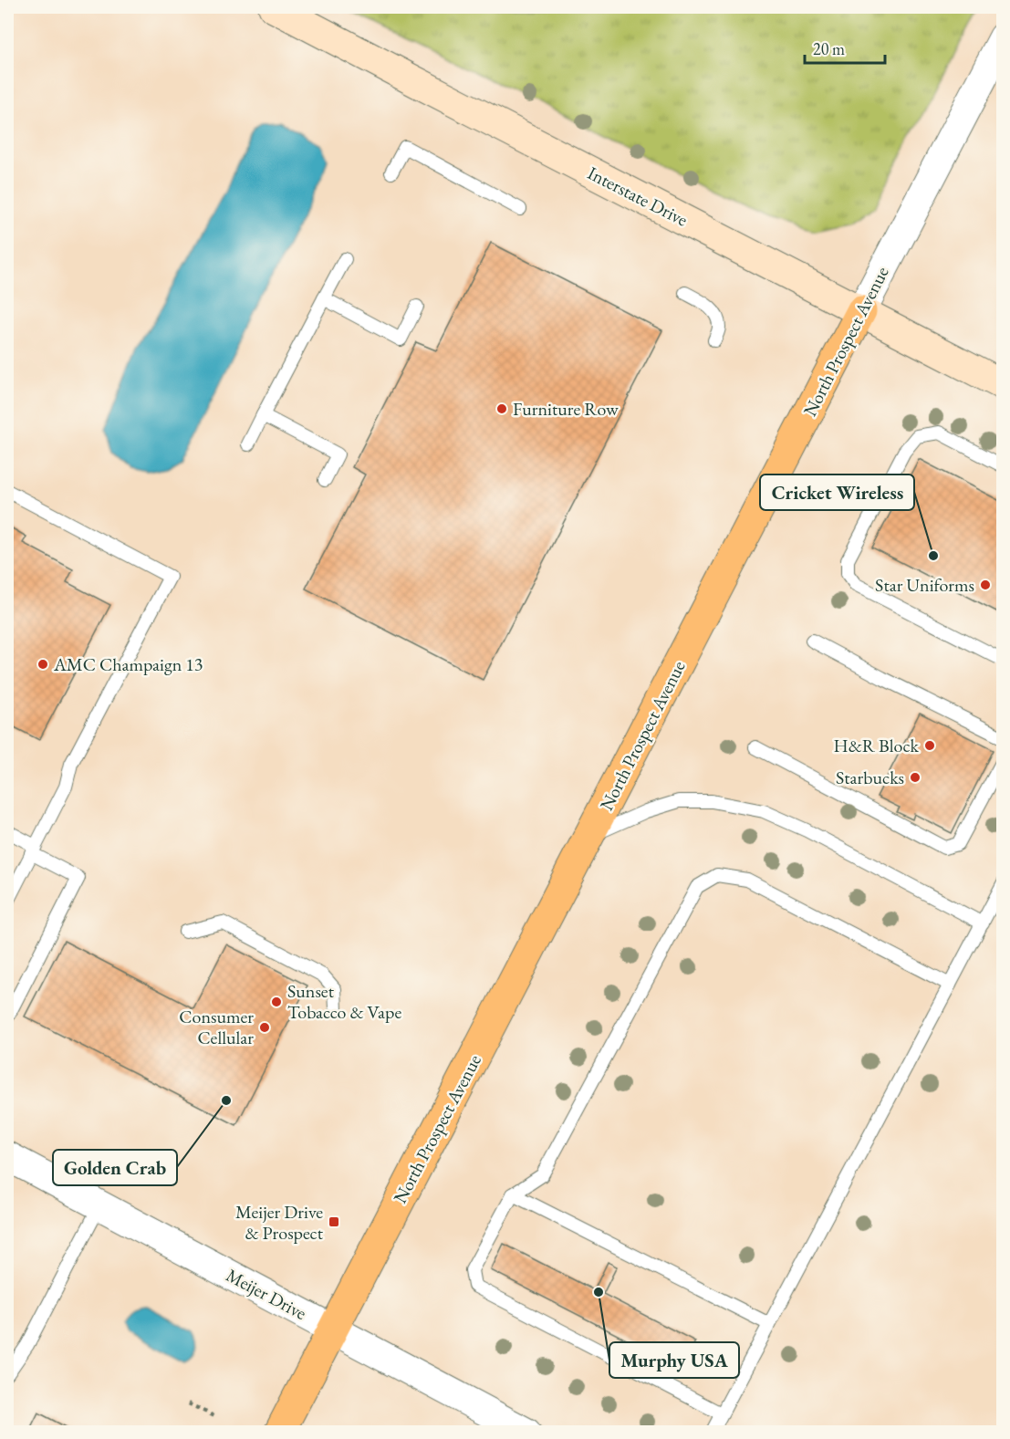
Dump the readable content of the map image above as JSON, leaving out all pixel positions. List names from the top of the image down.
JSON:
{
  "streets": {
    "main road": ["Interstate Drive", "North Prospect Avenue"],
    "street": ["Meijer Drive"]
  },
  "crossings": [
    ["Interstate Drive", "North Prospect Avenue"],
    ["North Prospect Avenue", "Meijer Drive"]
  ],
  "places": {
    "other": [
      "Furniture Row",
      "Cricket Wireless",
      "Star Uniforms",
      "AMC Champaign 13",
      "H&R Block",
      "Starbucks",
      "Sunset Tobacco & Vape",
      "Consumer Cellular",
      "Golden Crab",
      "Murphy USA"
    ],
    "transit": ["Meijer Drive & Prospect"]
  },
  "scale_bar": "20 m"
}
